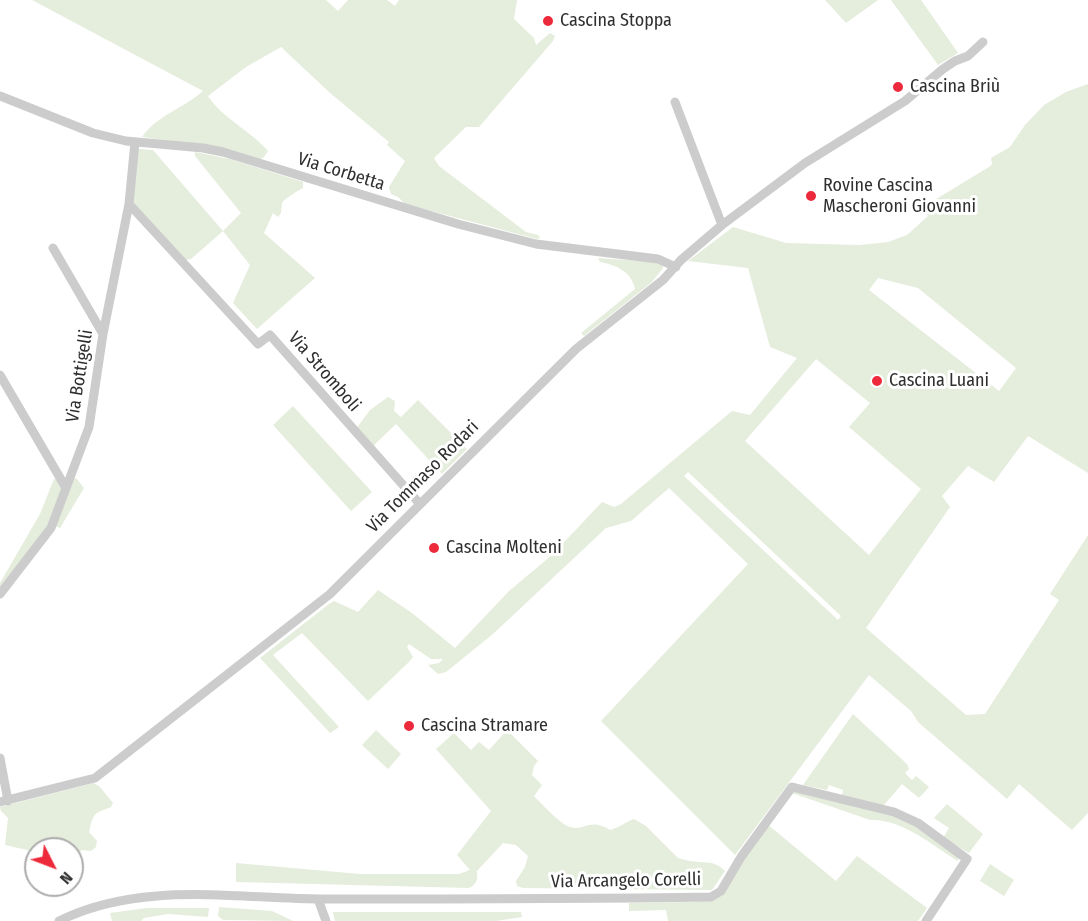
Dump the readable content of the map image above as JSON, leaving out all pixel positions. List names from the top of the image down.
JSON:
{
  "streets": {
    "street": [
      "Via Corbetta",
      "Via Stromboli",
      "Via Bottigelli",
      "Via Tommaso Rodari",
      "Via Arcangelo Corelli"
    ]
  },
  "crossings": [
    ["Via Corbetta", "Via Bottigelli"],
    ["Via Corbetta", "Via Tommaso Rodari"],
    ["Via Stromboli", "Via Bottigelli"],
    ["Via Stromboli", "Via Tommaso Rodari"]
  ],
  "places": [
    "Cascina Stoppa",
    "Cascina Briù",
    "Rovine Cascina Mascheroni Giovanni",
    "Cascina Luani",
    "Cascina Molteni",
    "Cascina Stramare"
  ],
  "north": "bottom right"
}
